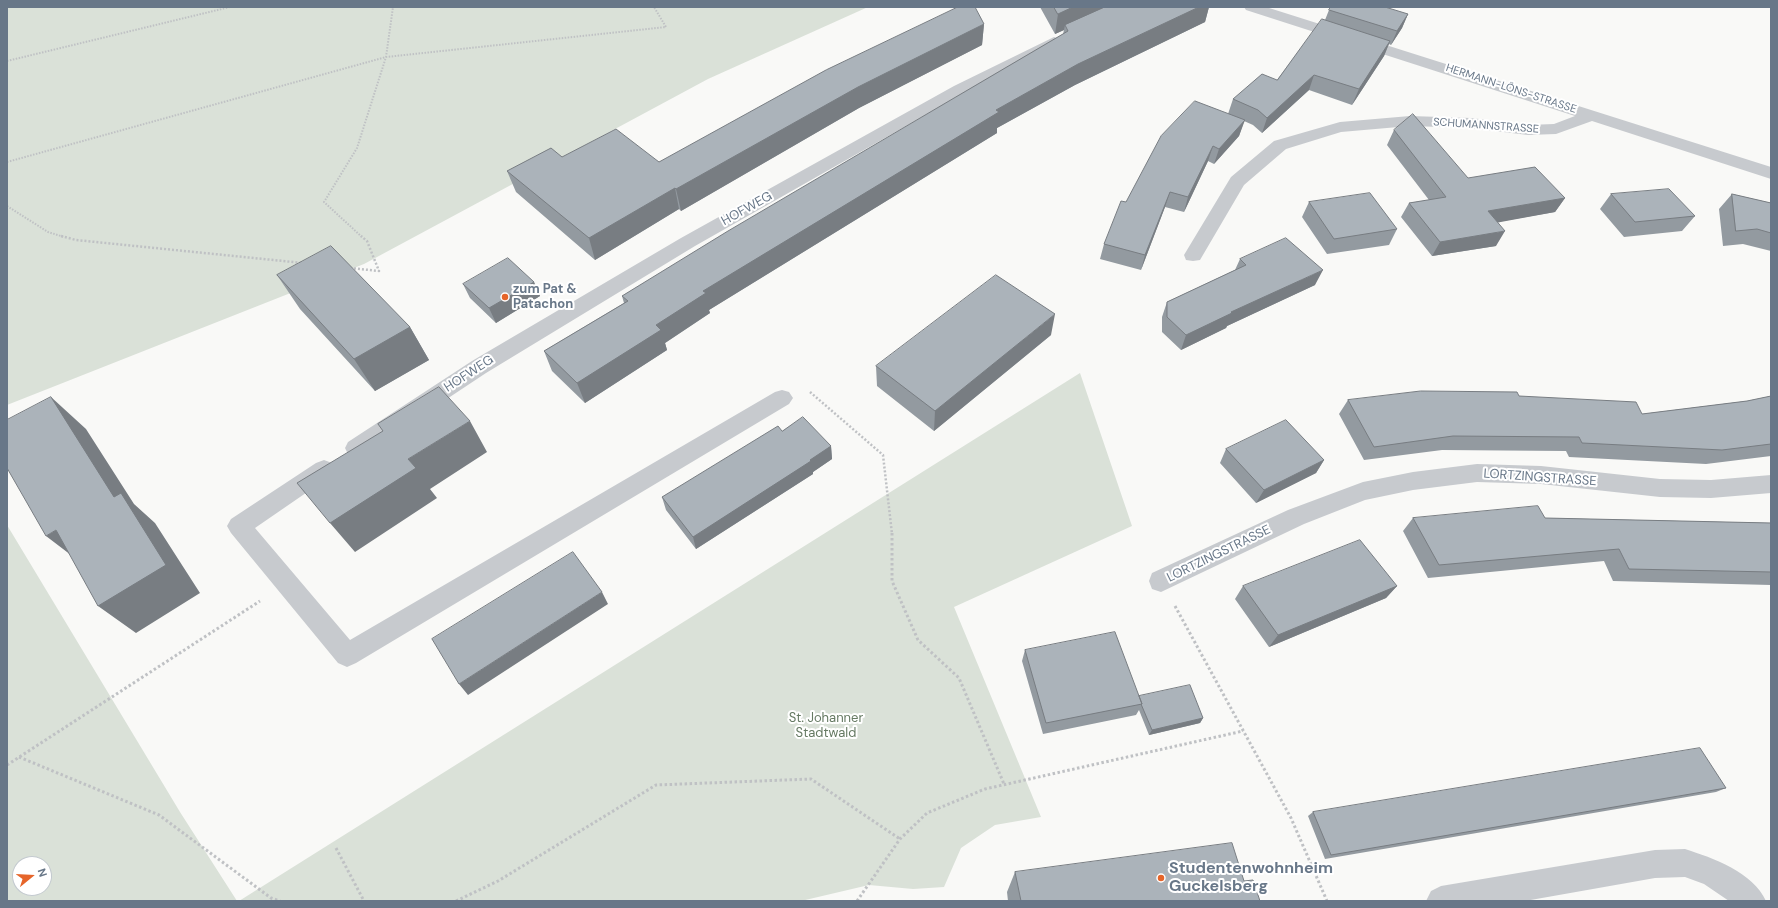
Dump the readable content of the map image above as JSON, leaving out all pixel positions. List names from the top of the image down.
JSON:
{
  "streets": {
    "street": [
      "HERMANN-LÖNS-STRASSE",
      "SCHUMANNSTRASSE",
      "HOFWEG",
      "LORTZINGSTRASSE"
    ]
  },
  "crossings": [
    ["HERMANN-LÖNS-STRASSE", "SCHUMANNSTRASSE"]
  ],
  "parks": ["St. Johanner Stadtwald"],
  "places": ["zum Pat & Patachon", "Studentenwohnheim Guckelsberg"],
  "north": "right"
}
